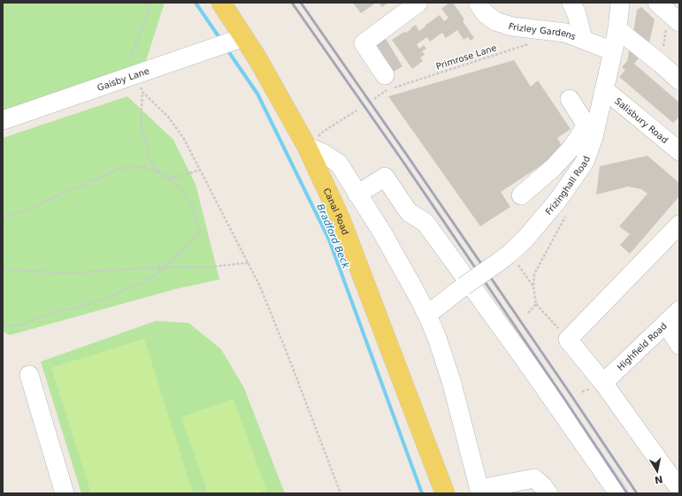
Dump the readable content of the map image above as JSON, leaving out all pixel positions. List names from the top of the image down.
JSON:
{
  "streets": {
    "main road": ["Canal Road"],
    "street": [
      "Frizley Gardens",
      "Gaisby Lane",
      "Salisbury Road",
      "Frizinghall Road",
      "Highfield Road"
    ],
    "path": ["Primrose Lane"]
  },
  "crossings": [
    ["Frizley Gardens", "Frizinghall Road"],
    ["Gaisby Lane", "Canal Road"],
    ["Salisbury Road", "Frizinghall Road"]
  ],
  "water": ["Bradford Beck"],
  "north": "bottom"
}
